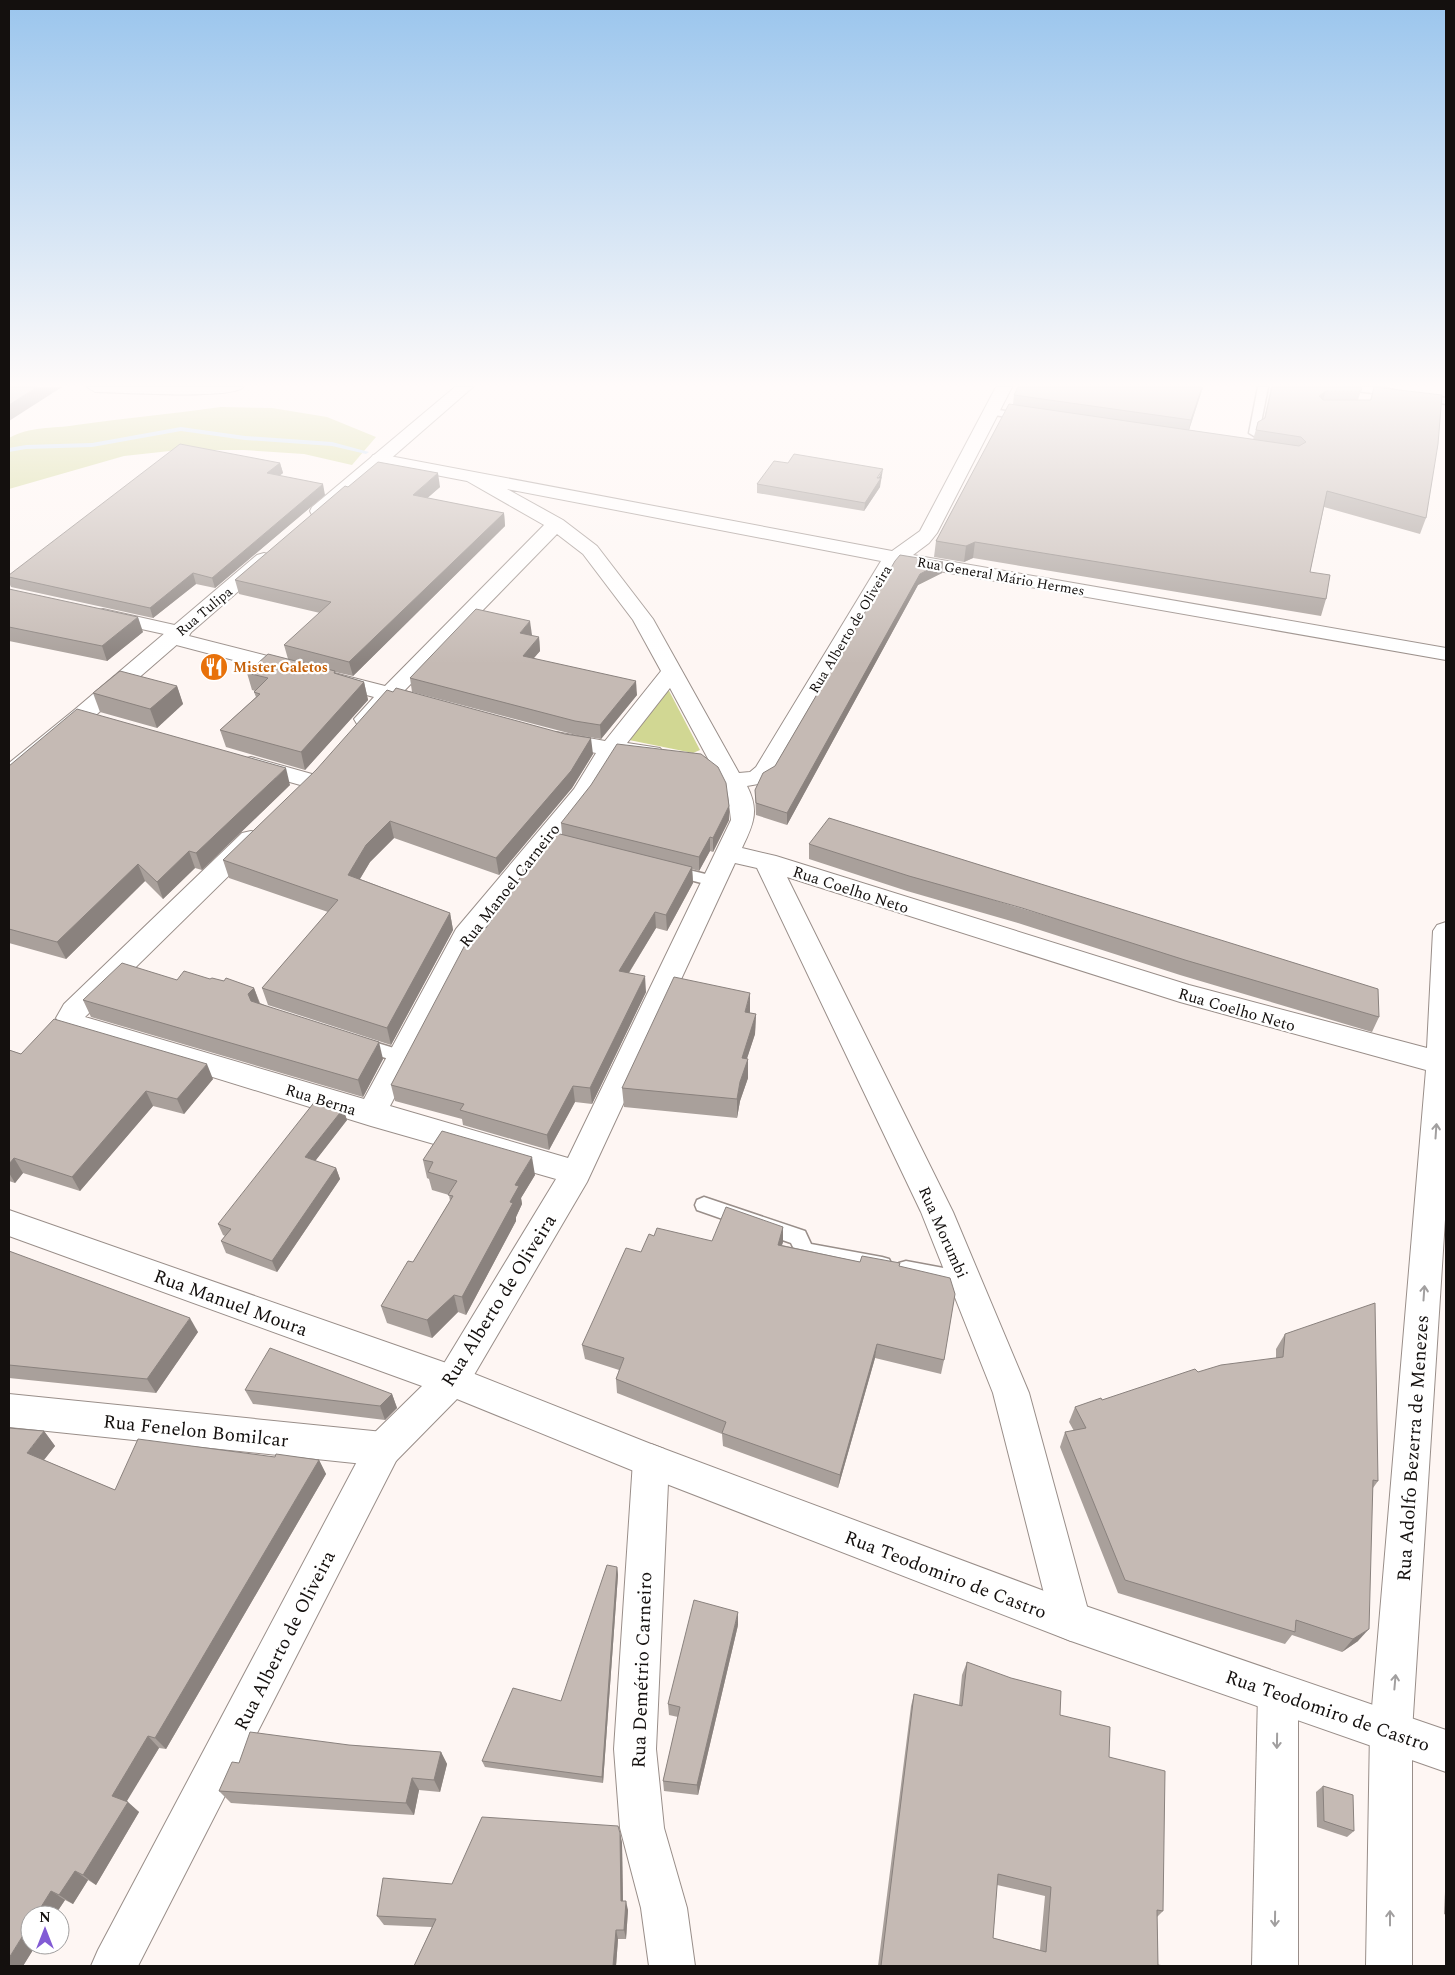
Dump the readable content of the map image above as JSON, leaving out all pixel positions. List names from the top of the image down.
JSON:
{
  "streets": {
    "street": [
      "Rua General Mário Hermes",
      "Rua Tulipa",
      "Rua Alberto de Oliveira",
      "Rua Manoel Carneiro",
      "Rua Coelho Neto",
      "Rua Berna",
      "Rua Morumbi",
      "Rua Manuel Moura",
      "Rua Fenelon Bomilcar",
      "Rua Adolfo Bezerra de Menezes",
      "Rua Teodomiro de Castro",
      "Rua Demétrio Carneiro"
    ]
  },
  "crossings": [
    ["Rua General Mário Hermes", "Rua Alberto de Oliveira"],
    ["Rua Alberto de Oliveira", "Rua Coelho Neto"],
    ["Rua Alberto de Oliveira", "Rua Berna"],
    ["Rua Alberto de Oliveira", "Rua Manuel Moura"],
    ["Rua Alberto de Oliveira", "Rua Fenelon Bomilcar"],
    ["Rua Alberto de Oliveira", "Rua Teodomiro de Castro"],
    ["Rua Manoel Carneiro", "Rua Berna"],
    ["Rua Coelho Neto", "Rua Morumbi"],
    ["Rua Coelho Neto", "Rua Adolfo Bezerra de Menezes"],
    ["Rua Morumbi", "Rua Teodomiro de Castro"],
    ["Rua Manuel Moura", "Rua Teodomiro de Castro"],
    ["Rua Adolfo Bezerra de Menezes", "Rua Teodomiro de Castro"],
    ["Rua Teodomiro de Castro", "Rua Demétrio Carneiro"]
  ],
  "one_way": ["Rua Adolfo Bezerra de Menezes"],
  "places": {
    "restaurant": ["Mister Galetos"]
  },
  "north": "top"
}
